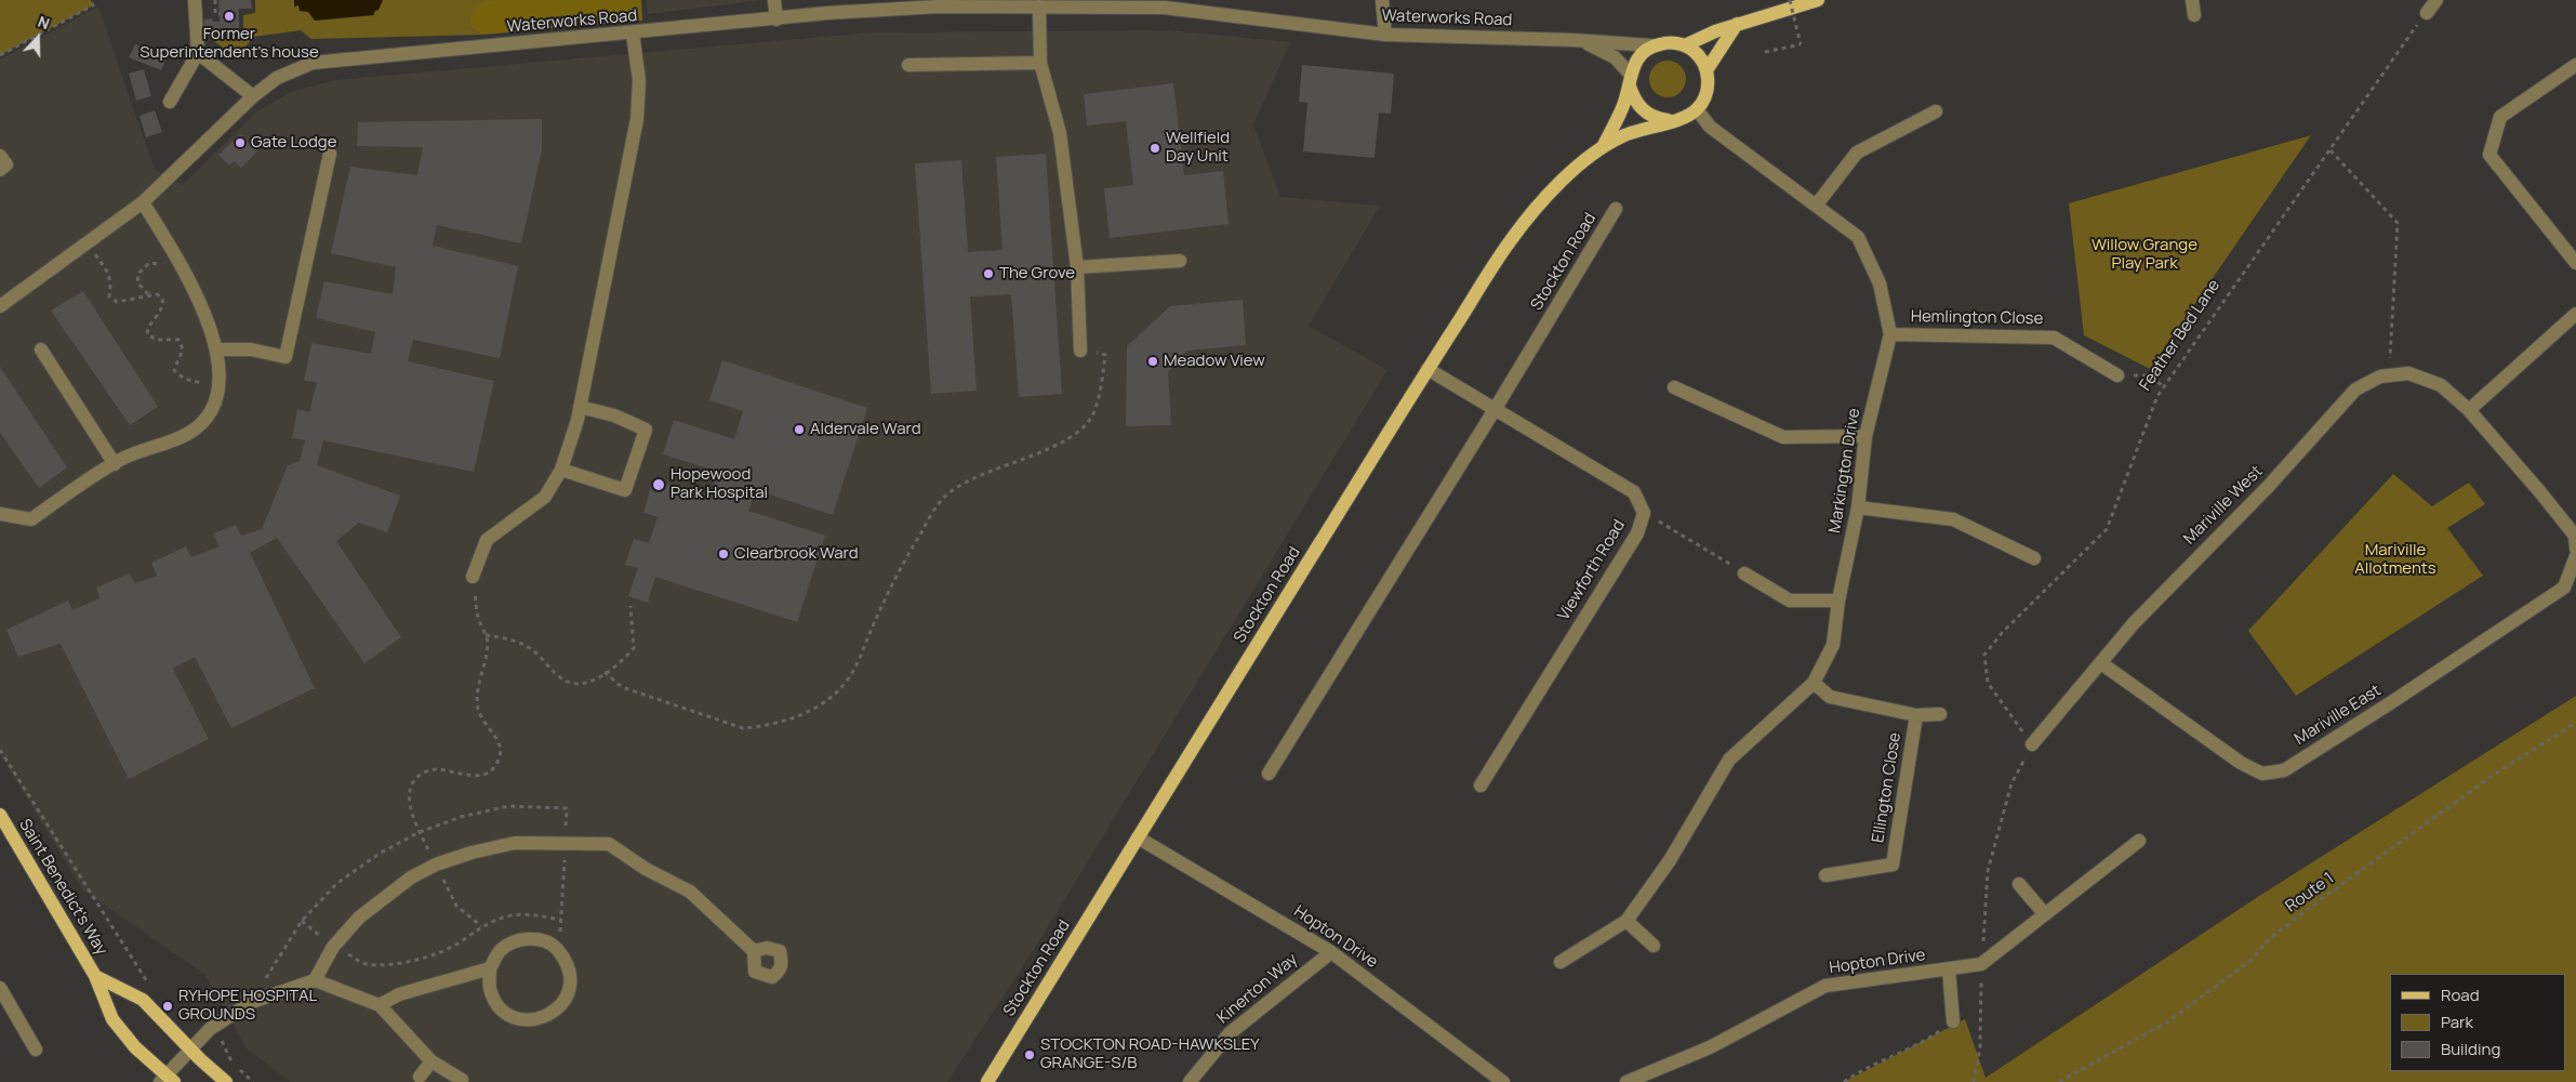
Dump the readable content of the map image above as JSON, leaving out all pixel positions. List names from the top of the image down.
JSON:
{
  "streets": {
    "main road": ["Stockton Road", "Saint Benedict's Way"],
    "street": [
      "Waterworks Road",
      "Hemlington Close",
      "Markington Drive",
      "Mariville West",
      "Viewforth Road",
      "Mariville East",
      "Ellington Close",
      "Hopton Drive",
      "Kinerton Way"
    ],
    "path": ["Feather Bed Lane", "Route 1"]
  },
  "crossings": [
    ["Waterworks Road", "Stockton Road"],
    ["Waterworks Road", "Markington Drive"],
    ["Stockton Road", "Markington Drive"],
    ["Stockton Road", "Viewforth Road"],
    ["Stockton Road", "Hopton Drive"],
    ["Hemlington Close", "Markington Drive"],
    ["Feather Bed Lane", "Mariville West"],
    ["Markington Drive", "Ellington Close"],
    ["Mariville West", "Mariville East"],
    ["Hopton Drive", "Kinerton Way"]
  ],
  "parks": ["Willow Grange Play Park", "Mariville Allotments"],
  "places": [
    "Former Superintendent's house",
    "Gate Lodge",
    "Wellfield Day Unit",
    "The Grove",
    "Meadow View",
    "Aldervale Ward",
    "Hopewood Park Hospital",
    "Clearbrook Ward",
    "RYHOPE HOSPITAL GROUNDS",
    "STOCKTON ROAD-HAWKSLEY GRANGE-S/B"
  ],
  "legend": ["Road", "Park", "Building"],
  "north": "top"
}
